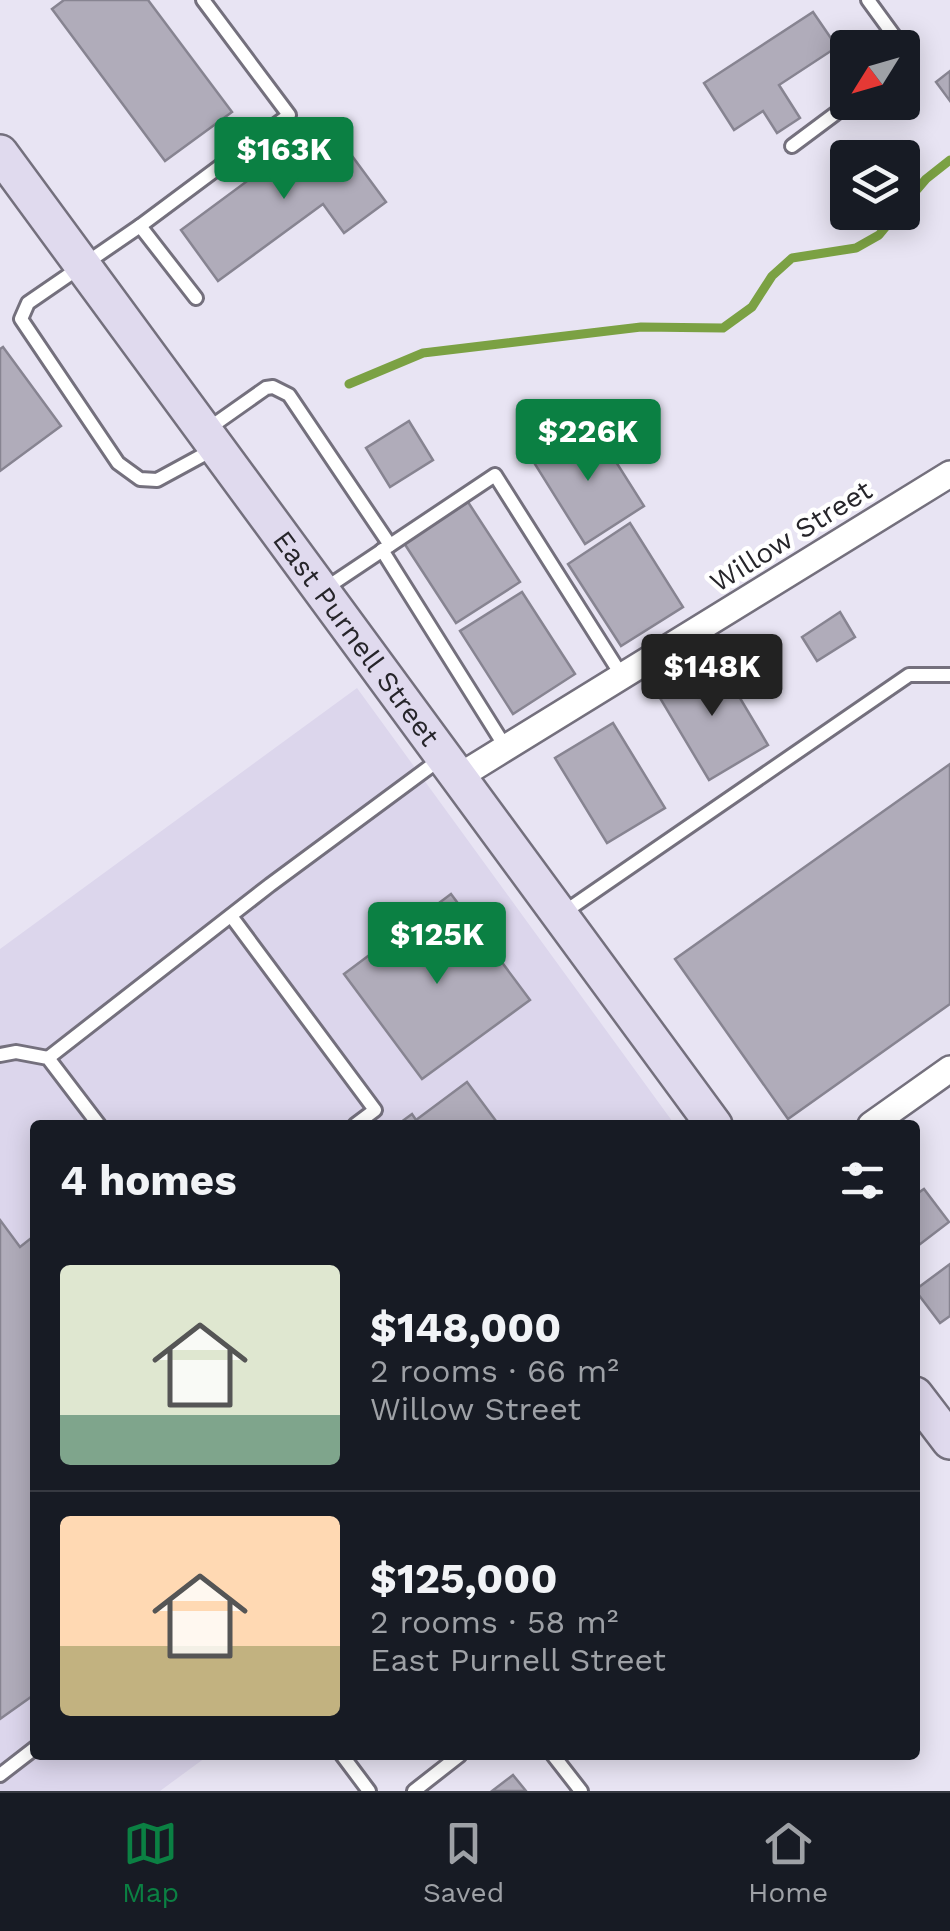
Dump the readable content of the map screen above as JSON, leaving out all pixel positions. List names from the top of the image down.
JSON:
{
  "streets": {
    "street": ["Willow Street", "East Purnell Street"]
  },
  "crossings": [
    ["Willow Street", "East Purnell Street"]
  ],
  "north": "bottom left",
  "page": {
    "price": [
      "$163K",
      "$226K",
      "$148K",
      "$125K"
    ],
    "heading": "4 homes",
    "list": [
      {
        "name": "$148,000",
        "note": "2 rooms · 66 m² · Willow Street"
      },
      {
        "name": "$125,000",
        "note": "2 rooms · 58 m² · East Purnell Street"
      }
    ],
    "tabs": ["Map", "Saved", "Home"]
  }
}
